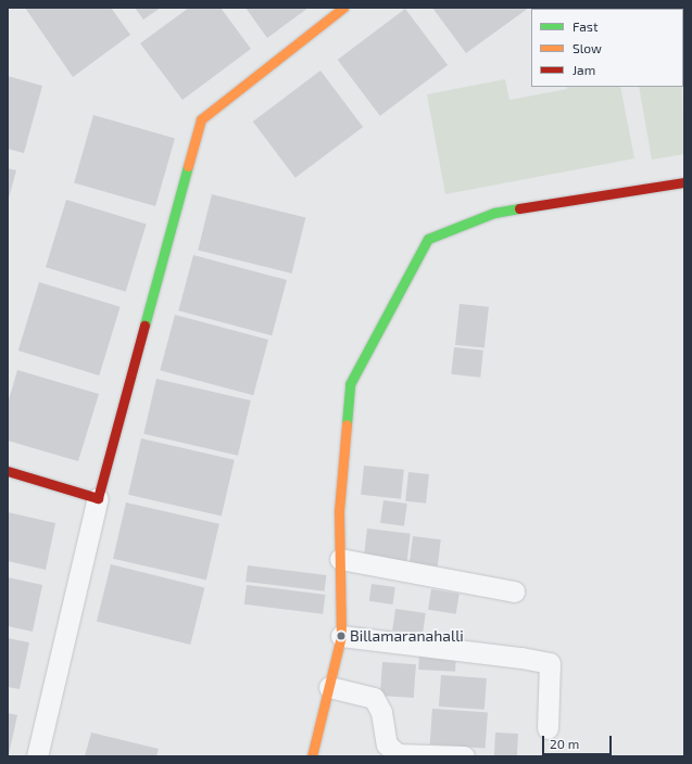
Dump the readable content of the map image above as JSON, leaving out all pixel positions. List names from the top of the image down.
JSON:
{
  "places": ["Billamaranahalli"],
  "legend": ["Fast", "Slow", "Jam"],
  "scale_bar": "20 m"
}
